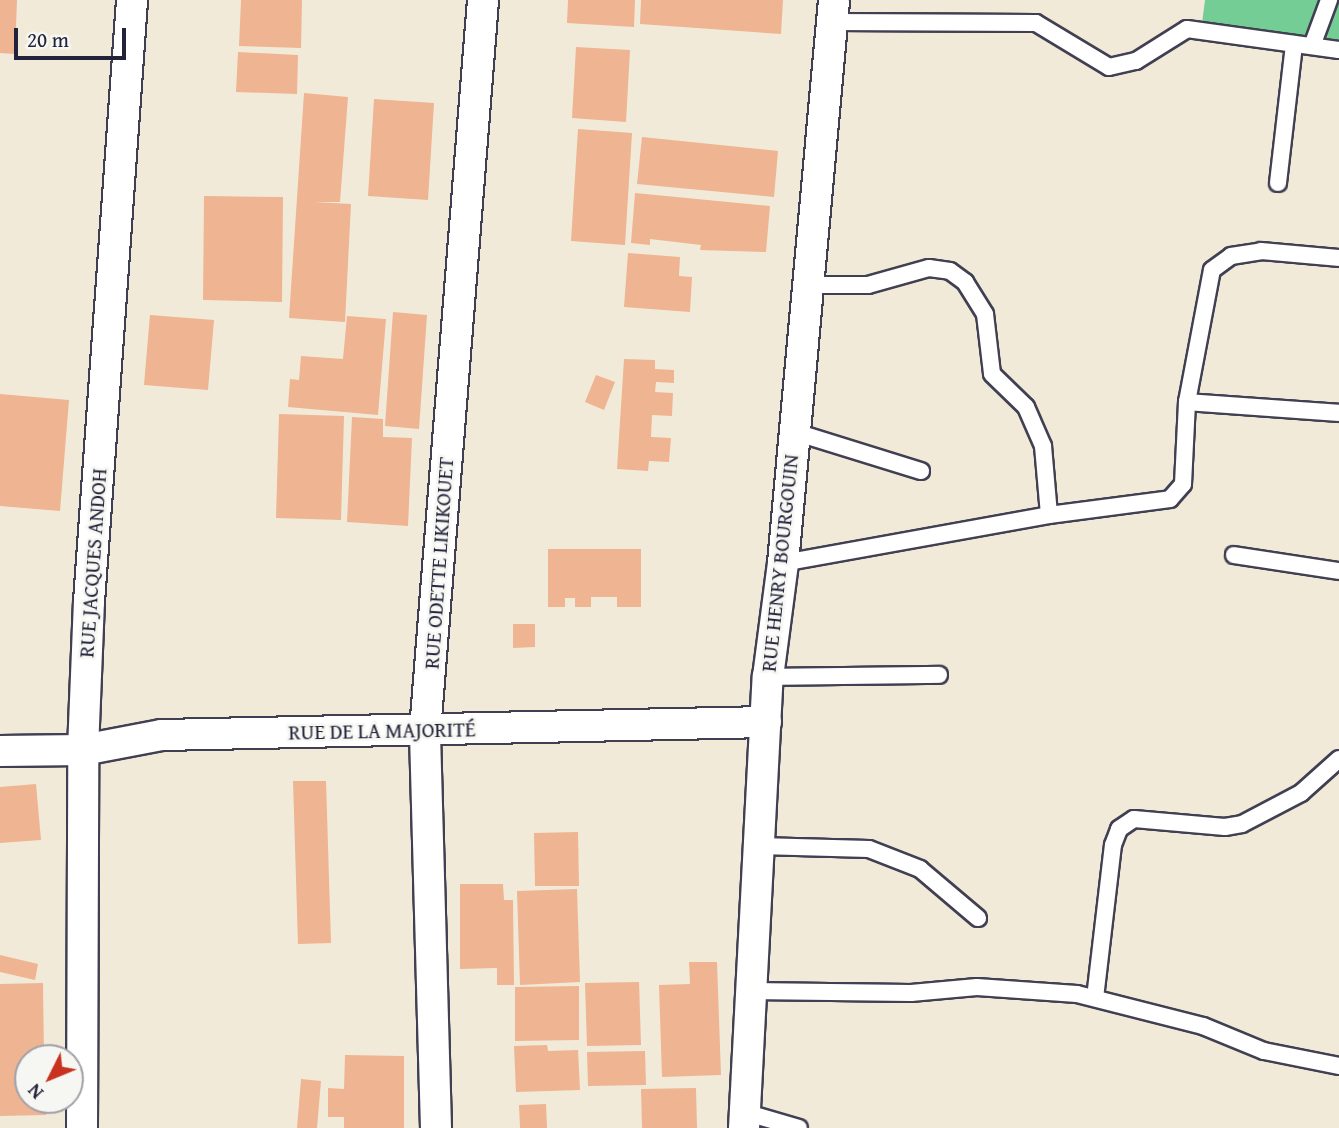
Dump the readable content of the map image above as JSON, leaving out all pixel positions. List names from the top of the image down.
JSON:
{
  "streets": {
    "street": [
      "RUE JACQUES ANDOH",
      "RUE ODETTE LIKIKOUET",
      "RUE HENRY BOURGOUIN",
      "RUE DE LA MAJORITÉ"
    ]
  },
  "crossings": [
    ["RUE JACQUES ANDOH", "RUE DE LA MAJORITÉ"],
    ["RUE ODETTE LIKIKOUET", "RUE DE LA MAJORITÉ"],
    ["RUE HENRY BOURGOUIN", "RUE DE LA MAJORITÉ"]
  ],
  "scale_bar": "20 m",
  "north": "bottom left"
}
